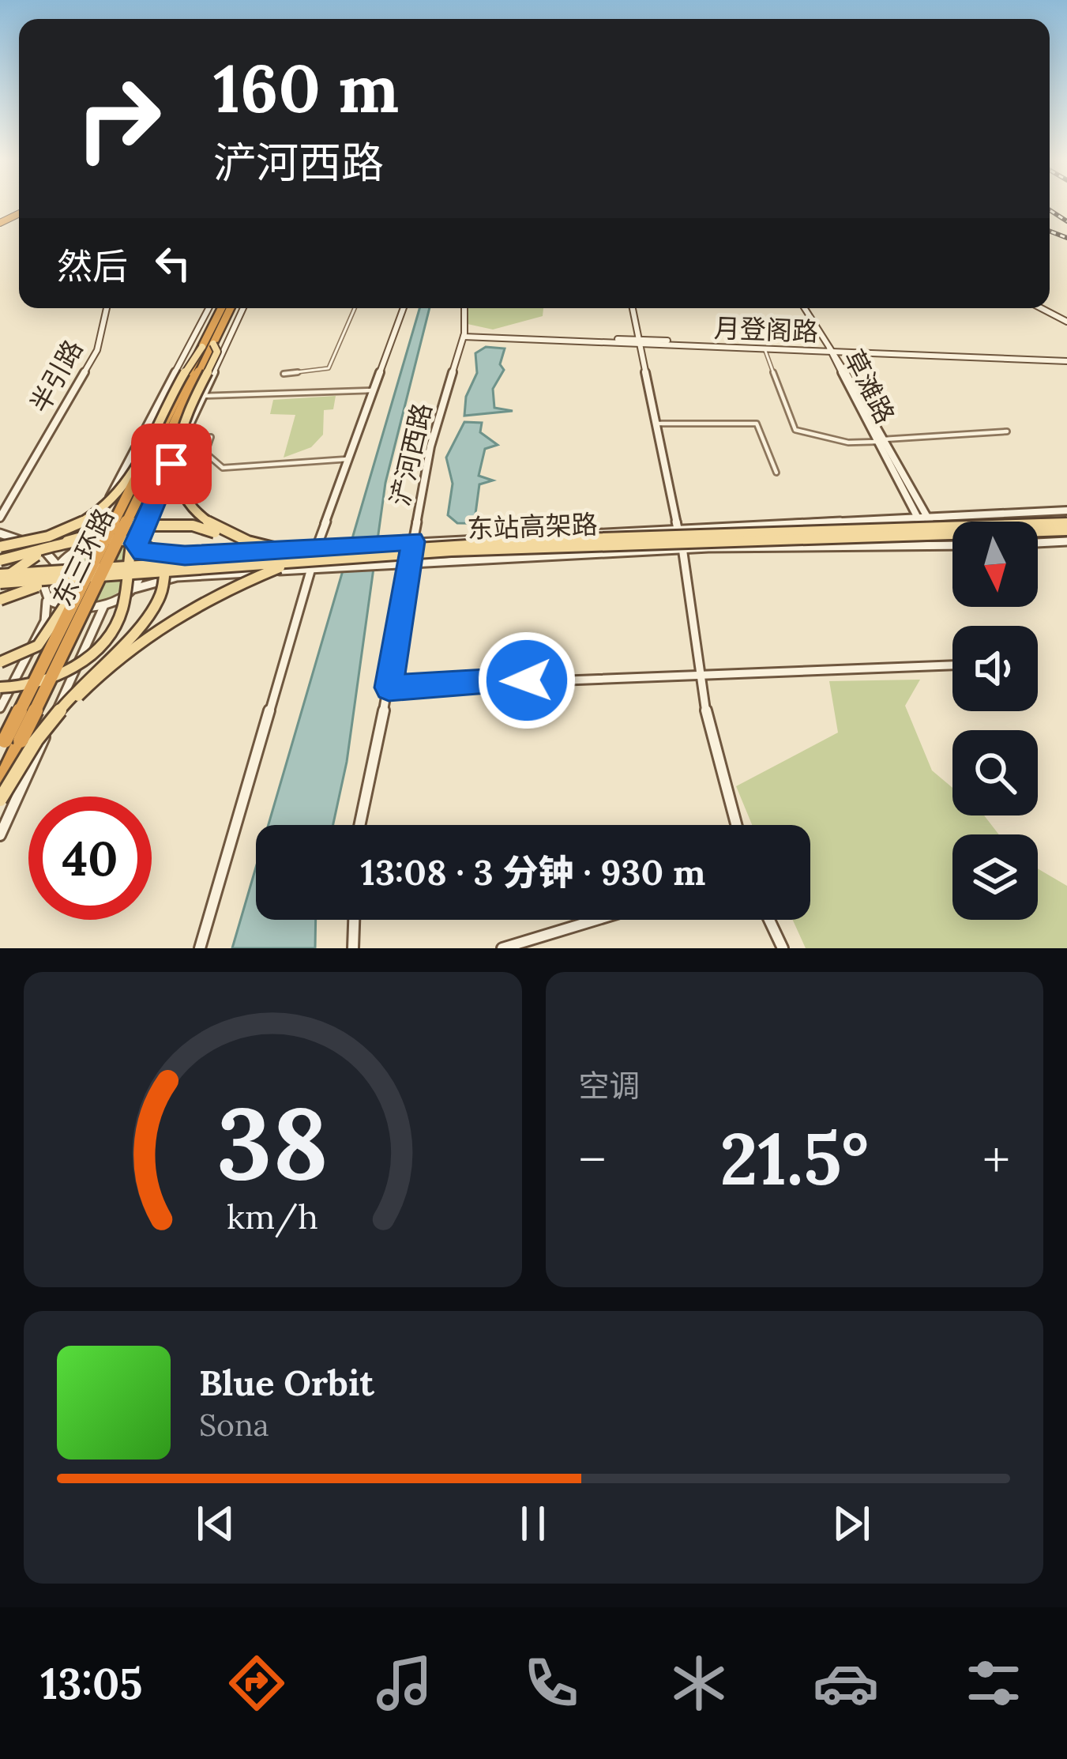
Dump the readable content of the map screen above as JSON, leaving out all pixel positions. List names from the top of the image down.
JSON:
{
  "streets": {
    "highway": ["东三环路"],
    "main road": [
      "月登阁路",
      "半引路",
      "草滩路",
      "浐河西路",
      "东站高架路"
    ]
  },
  "crossings": [
    ["月登阁路", "草滩路"],
    ["月登阁路", "浐河西路"]
  ],
  "north": "bottom",
  "page": {
    "turn": ["160 m", "浐河西路"],
    "then": "然后",
    "limit": "40",
    "trip": "13:08 · 3 分钟 · 930 m",
    "tile": "空调",
    "heat": ["−", "21.5°", "+"],
    "song": ["Blue Orbit", "Sona"],
    "tabs": "13:05",
    "gauge": ["38", "km/h"]
  }
}
